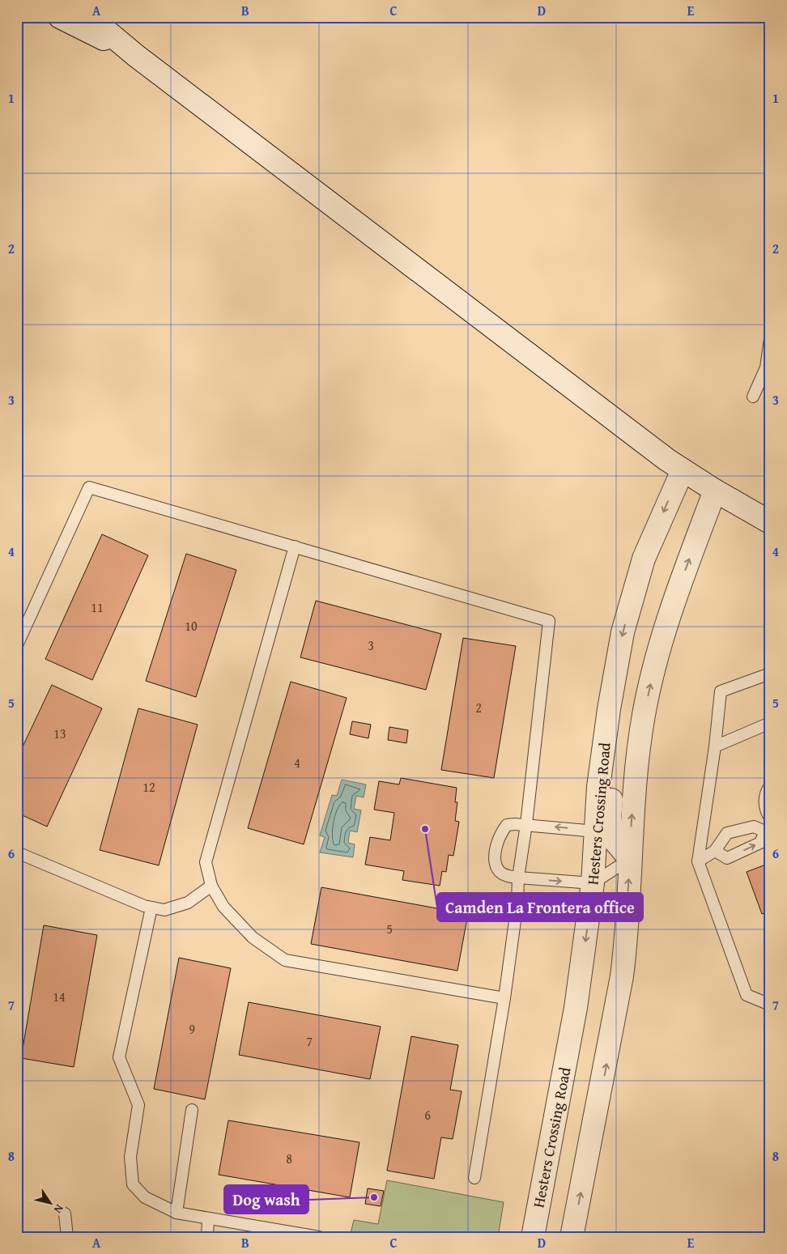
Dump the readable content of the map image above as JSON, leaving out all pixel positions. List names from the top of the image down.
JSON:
{
  "streets": {
    "street": ["Hesters Crossing Road"]
  },
  "places": ["Camden La Frontera office", "Dog wash"],
  "house_numbers": [
    "11",
    "10",
    "3",
    "2",
    "13",
    "4",
    "12",
    "5",
    "14",
    "9",
    "7",
    "6",
    "8"
  ],
  "north": "bottom right",
  "grid": {
    "columns": [
      "A",
      "B",
      "C",
      "D",
      "E"
    ],
    "rows": [
      "1",
      "2",
      "3",
      "4",
      "5",
      "6",
      "7",
      "8"
    ]
  }
}
